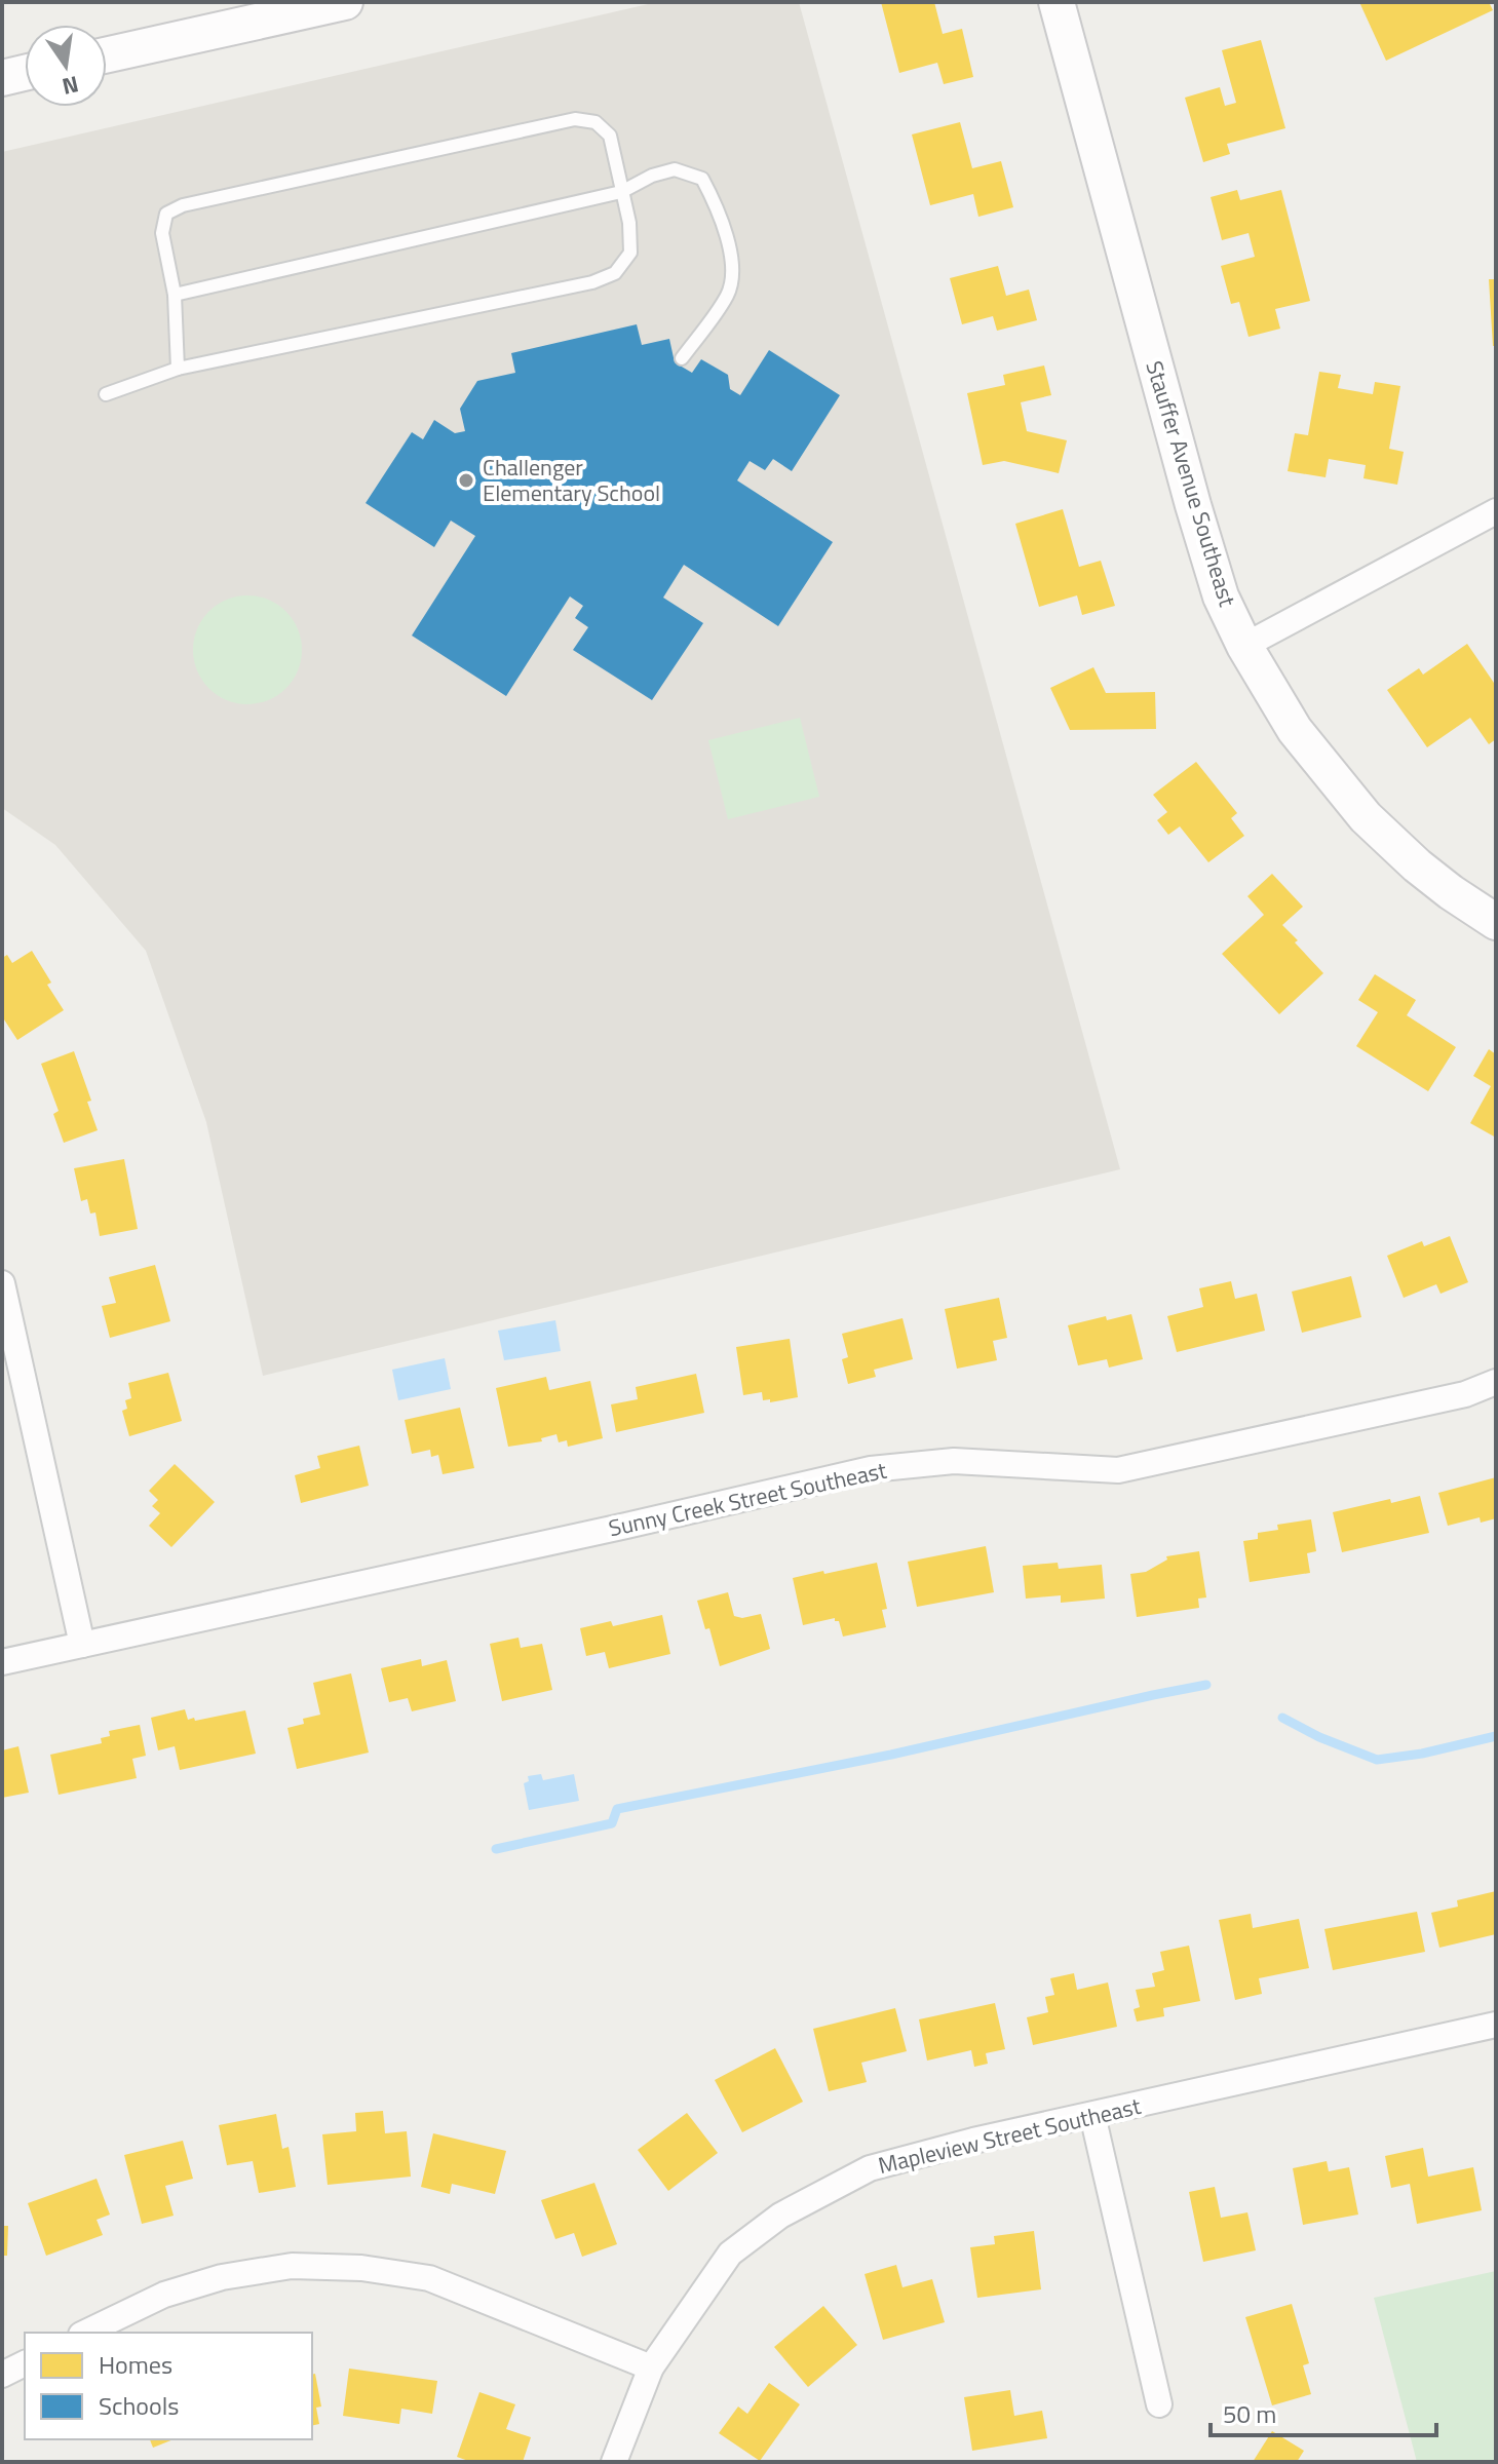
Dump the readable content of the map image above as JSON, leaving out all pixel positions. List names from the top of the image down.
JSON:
{
  "streets": {
    "street": ["Stauffer Avenue Southeast", "Sunny Creek Street Southeast", "Mapleview Street Southeast"]
  },
  "places": ["Challenger Elementary School"],
  "legend": ["Homes", "Schools"],
  "scale_bar": "50 m",
  "north": "bottom"
}
